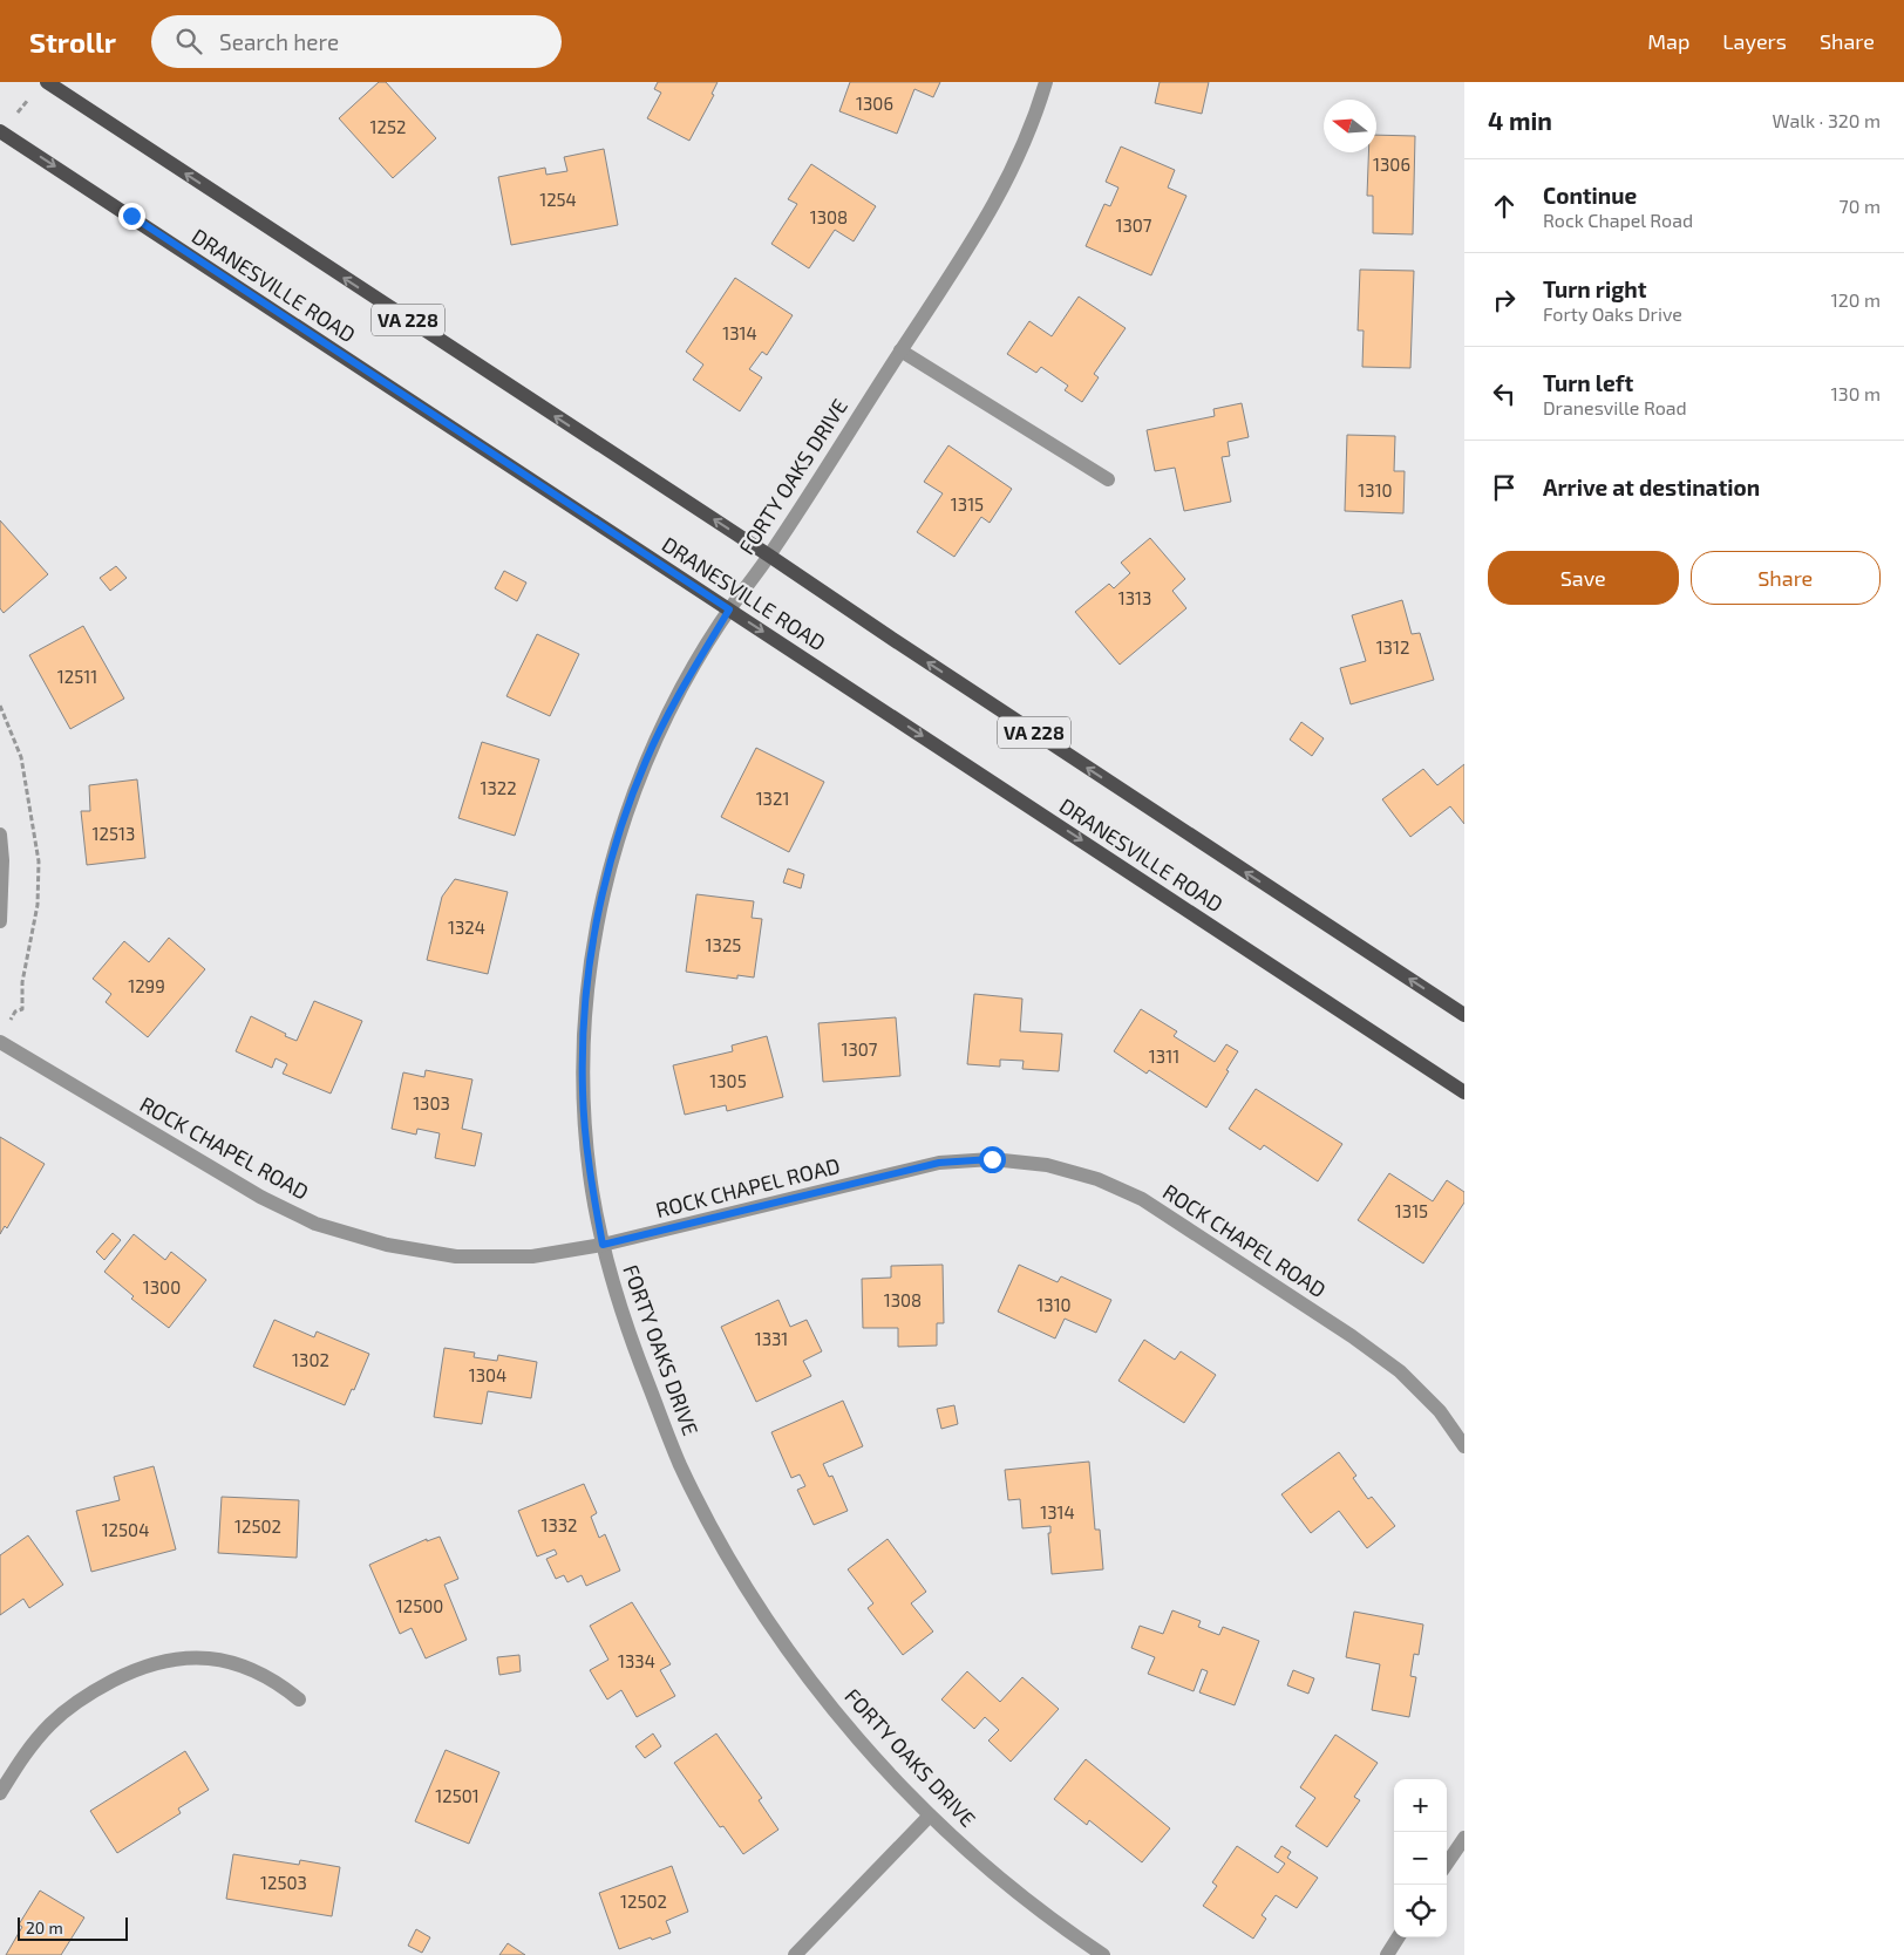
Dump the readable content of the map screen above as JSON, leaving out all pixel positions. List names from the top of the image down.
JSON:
{
  "streets": {
    "main road": ["DRANESVILLE ROAD", "VA 228"],
    "street": ["FORTY OAKS DRIVE", "ROCK CHAPEL ROAD"]
  },
  "crossings": [
    ["DRANESVILLE ROAD", "FORTY OAKS DRIVE"],
    ["FORTY OAKS DRIVE", "ROCK CHAPEL ROAD"]
  ],
  "house_numbers": [
    "1306",
    "1252",
    "1306",
    "1254",
    "1308",
    "1307",
    "1314",
    "1310",
    "1315",
    "1313",
    "1312",
    "12511",
    "1322",
    "1321",
    "12513",
    "1324",
    "1325",
    "1299",
    "1307",
    "1311",
    "1305",
    "1303",
    "1315",
    "1300",
    "1308",
    "1310",
    "1331",
    "1302",
    "1304",
    "1314",
    "1332",
    "12502",
    "12504",
    "12500",
    "1334",
    "12501",
    "12503",
    "12502"
  ],
  "scale_bar": "20 m",
  "north": "left",
  "page": {
    "header": "Strollr",
    "search": "Search here",
    "nav": ["Map", "Layers", "Share"],
    "heading": ["4 min", "Walk · 320 m"],
    "list": [
      ["Continue", "Rock Chapel Road", "70 m"],
      ["Turn right", "Forty Oaks Drive", "120 m"],
      ["Turn left", "Dranesville Road", "130 m"],
      "Arrive at destination"
    ],
    "buttons": ["Save", "Share"],
    "map_buttons": ["+", "−"],
    "scale": "20 m"
  }
}
